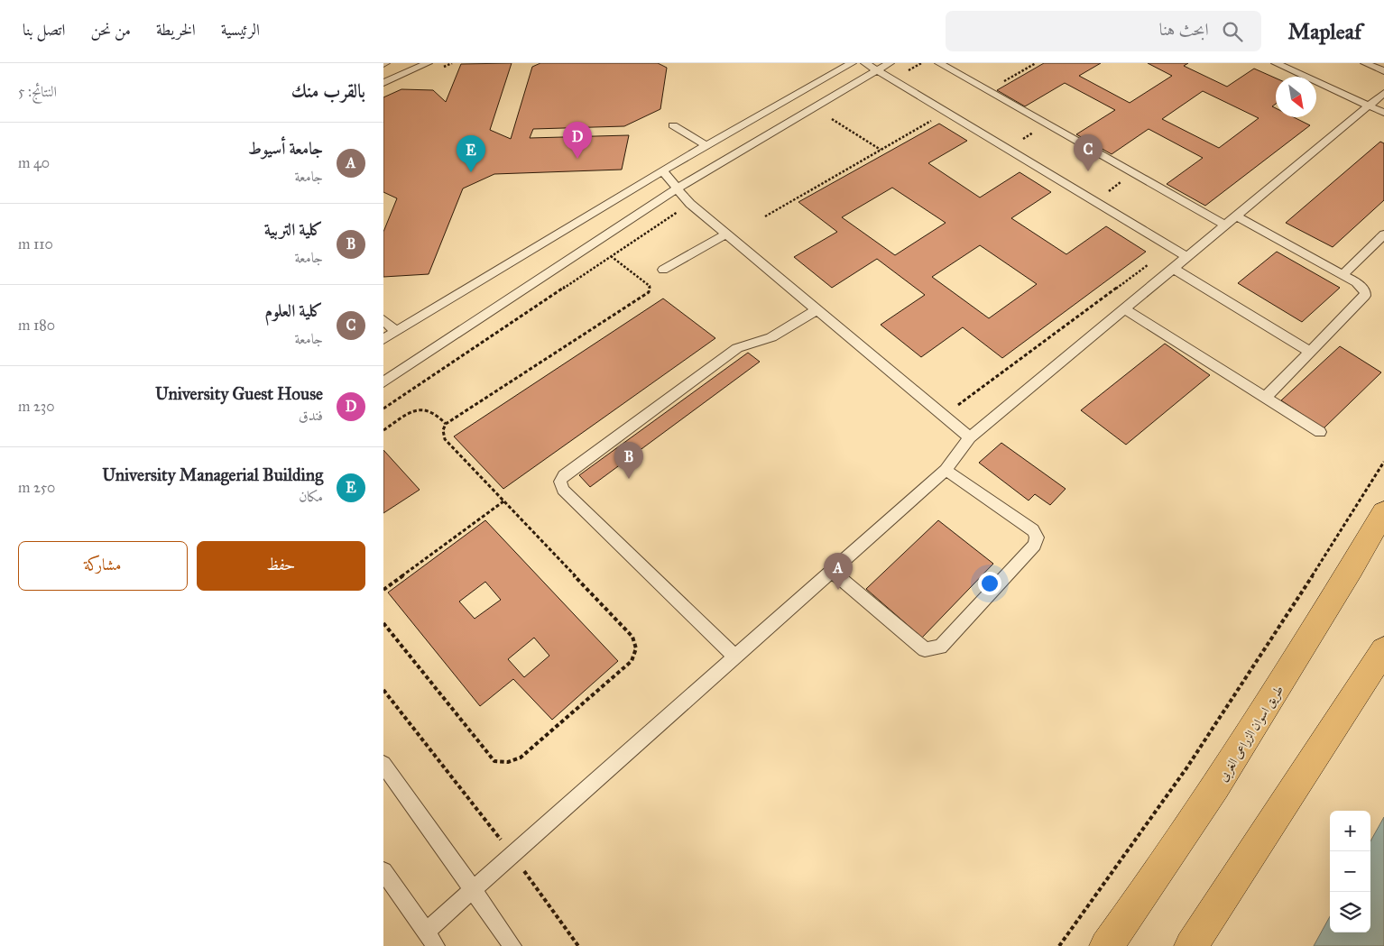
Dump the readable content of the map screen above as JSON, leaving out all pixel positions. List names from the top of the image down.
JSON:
{
  "streets": {
    "main road": ["طريق اسوان الزراعى الغربى"]
  },
  "north": "bottom right",
  "page": {
    "header": "Mapleaf",
    "search": "ابحث هنا",
    "nav": [
      "الرئيسية",
      "الخريطة",
      "من نحن",
      "اتصل بنا"
    ],
    "heading": ["بالقرب منك", "النتائج: 5"],
    "pins": [
      "D",
      "C",
      "E",
      "B",
      "A"
    ],
    "list": [
      {
        "mark": "A",
        "name": "جامعة أسيوط",
        "note": "جامعة",
        "value": "40 m"
      },
      {
        "mark": "B",
        "name": "كلية التربية",
        "note": "جامعة",
        "value": "110 m"
      },
      {
        "mark": "C",
        "name": "كلية العلوم",
        "note": "جامعة",
        "value": "180 m"
      },
      {
        "mark": "D",
        "name": "University Guest House",
        "note": "فندق",
        "value": "230 m"
      },
      {
        "mark": "E",
        "name": "University Managerial Building",
        "note": "مكان",
        "value": "250 m"
      }
    ],
    "buttons": ["حفظ", "مشاركة"],
    "map_buttons": ["+", "−"]
  }
}
